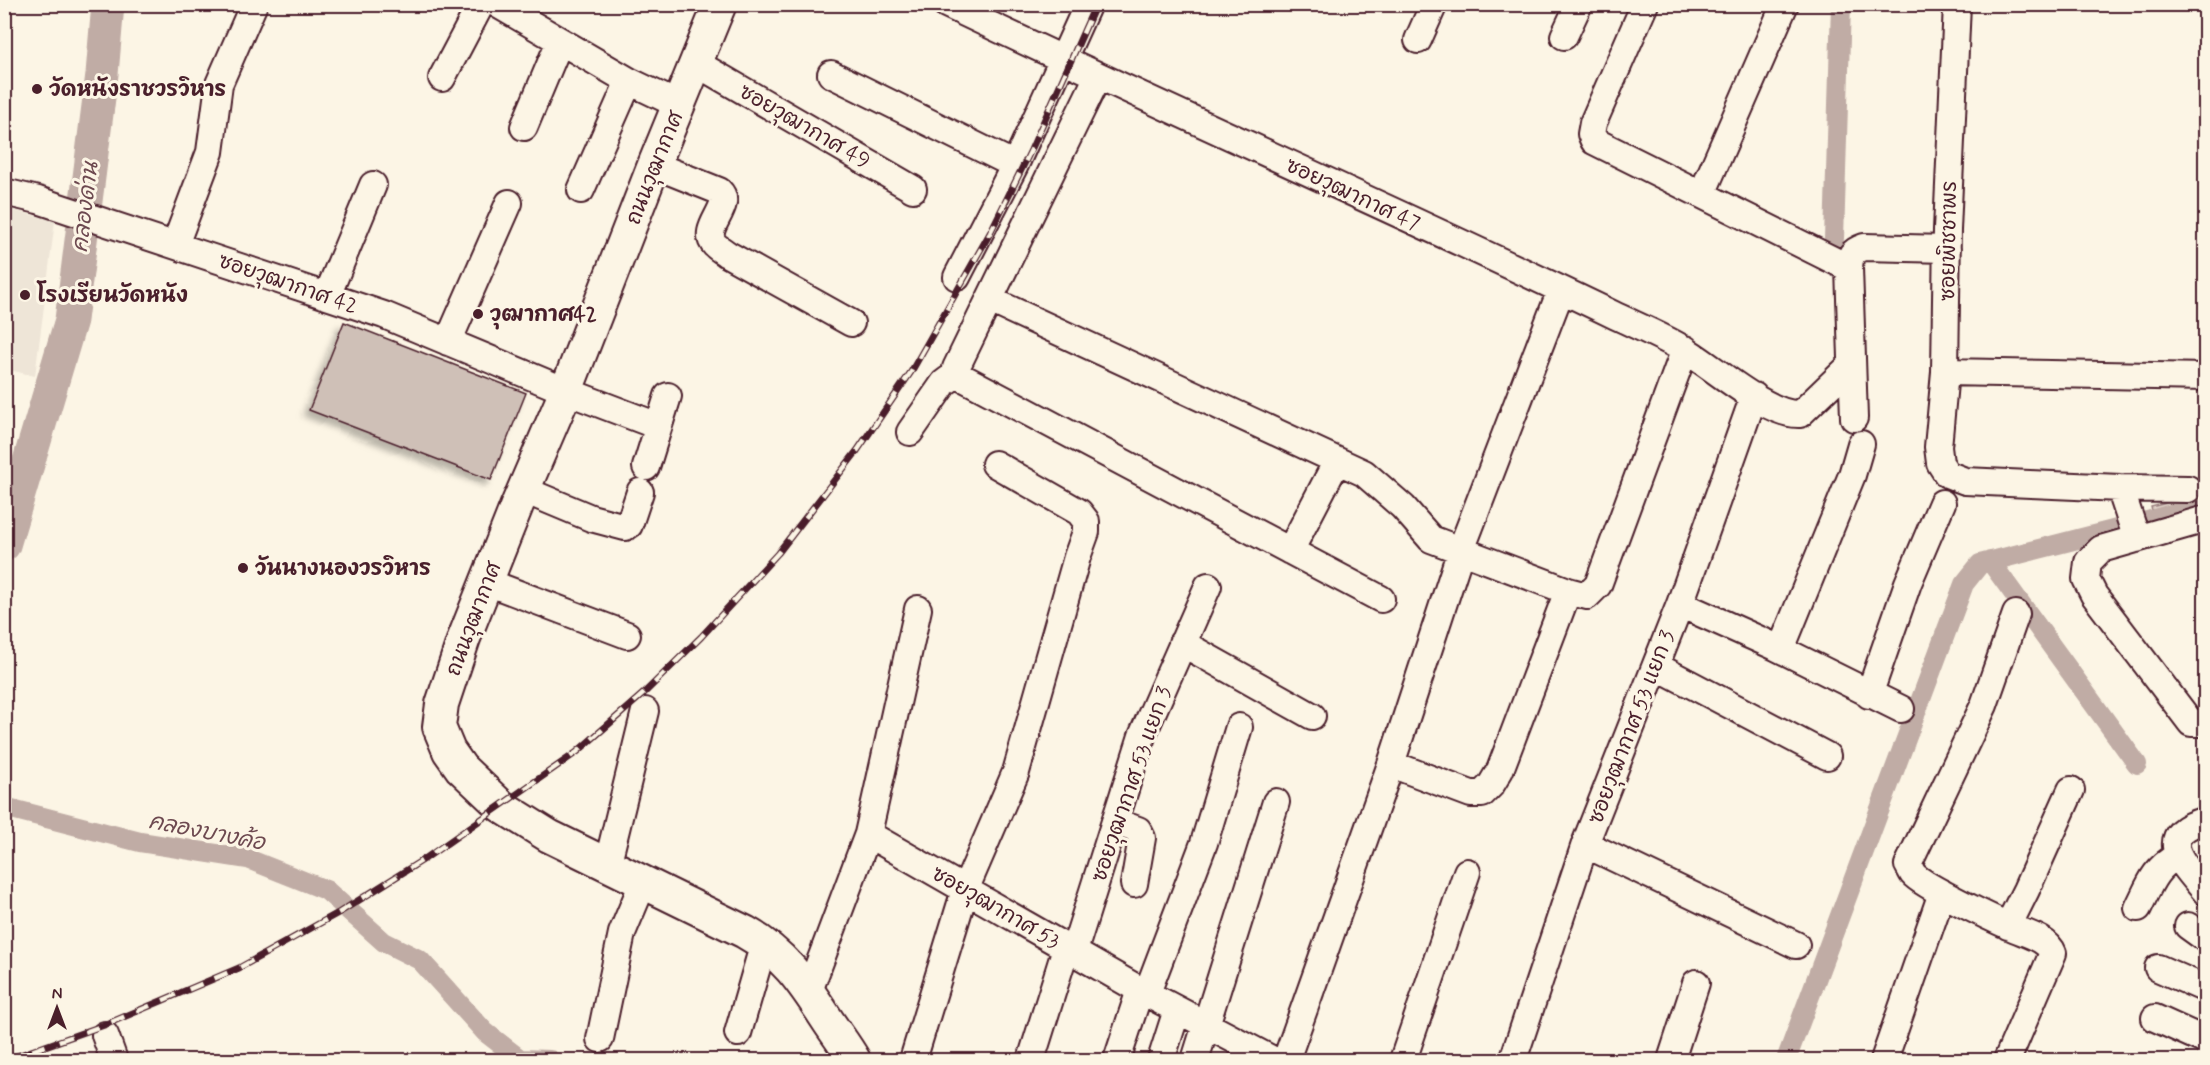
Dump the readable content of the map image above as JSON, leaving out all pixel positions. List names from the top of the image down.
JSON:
{
  "streets": {
    "main road": ["ถนนวุฒากาศ"],
    "street": [
      "ซอยวุฒากาศ 49",
      "ซอยวุฒากาศ 47",
      "ซอยพิชชาพร",
      "ซอยวุฒากาศ 42",
      "ซอยวุฒากาศ 53 แยก 3",
      "ซอยวุฒากาศ 53"
    ]
  },
  "crossings": [
    ["ซอยวุฒากาศ 49", "ถนนวุฒากาศ"],
    ["ถนนวุฒากาศ", "ซอยวุฒากาศ 42"],
    ["ซอยวุฒากาศ 47", "ซอยวุฒากาศ 53 แยก 3"],
    ["ซอยวุฒากาศ 53 แยก 3", "ซอยวุฒากาศ 53"]
  ],
  "water": ["คลองด่าน", "คลองบางค้อ"],
  "places": [
    "วัดหนังราชวรวิหาร",
    "โรงเรียนวัดหนัง",
    "วุฒากาศ42",
    "วันนางนองวรวิหาร"
  ],
  "north": "top"
}
